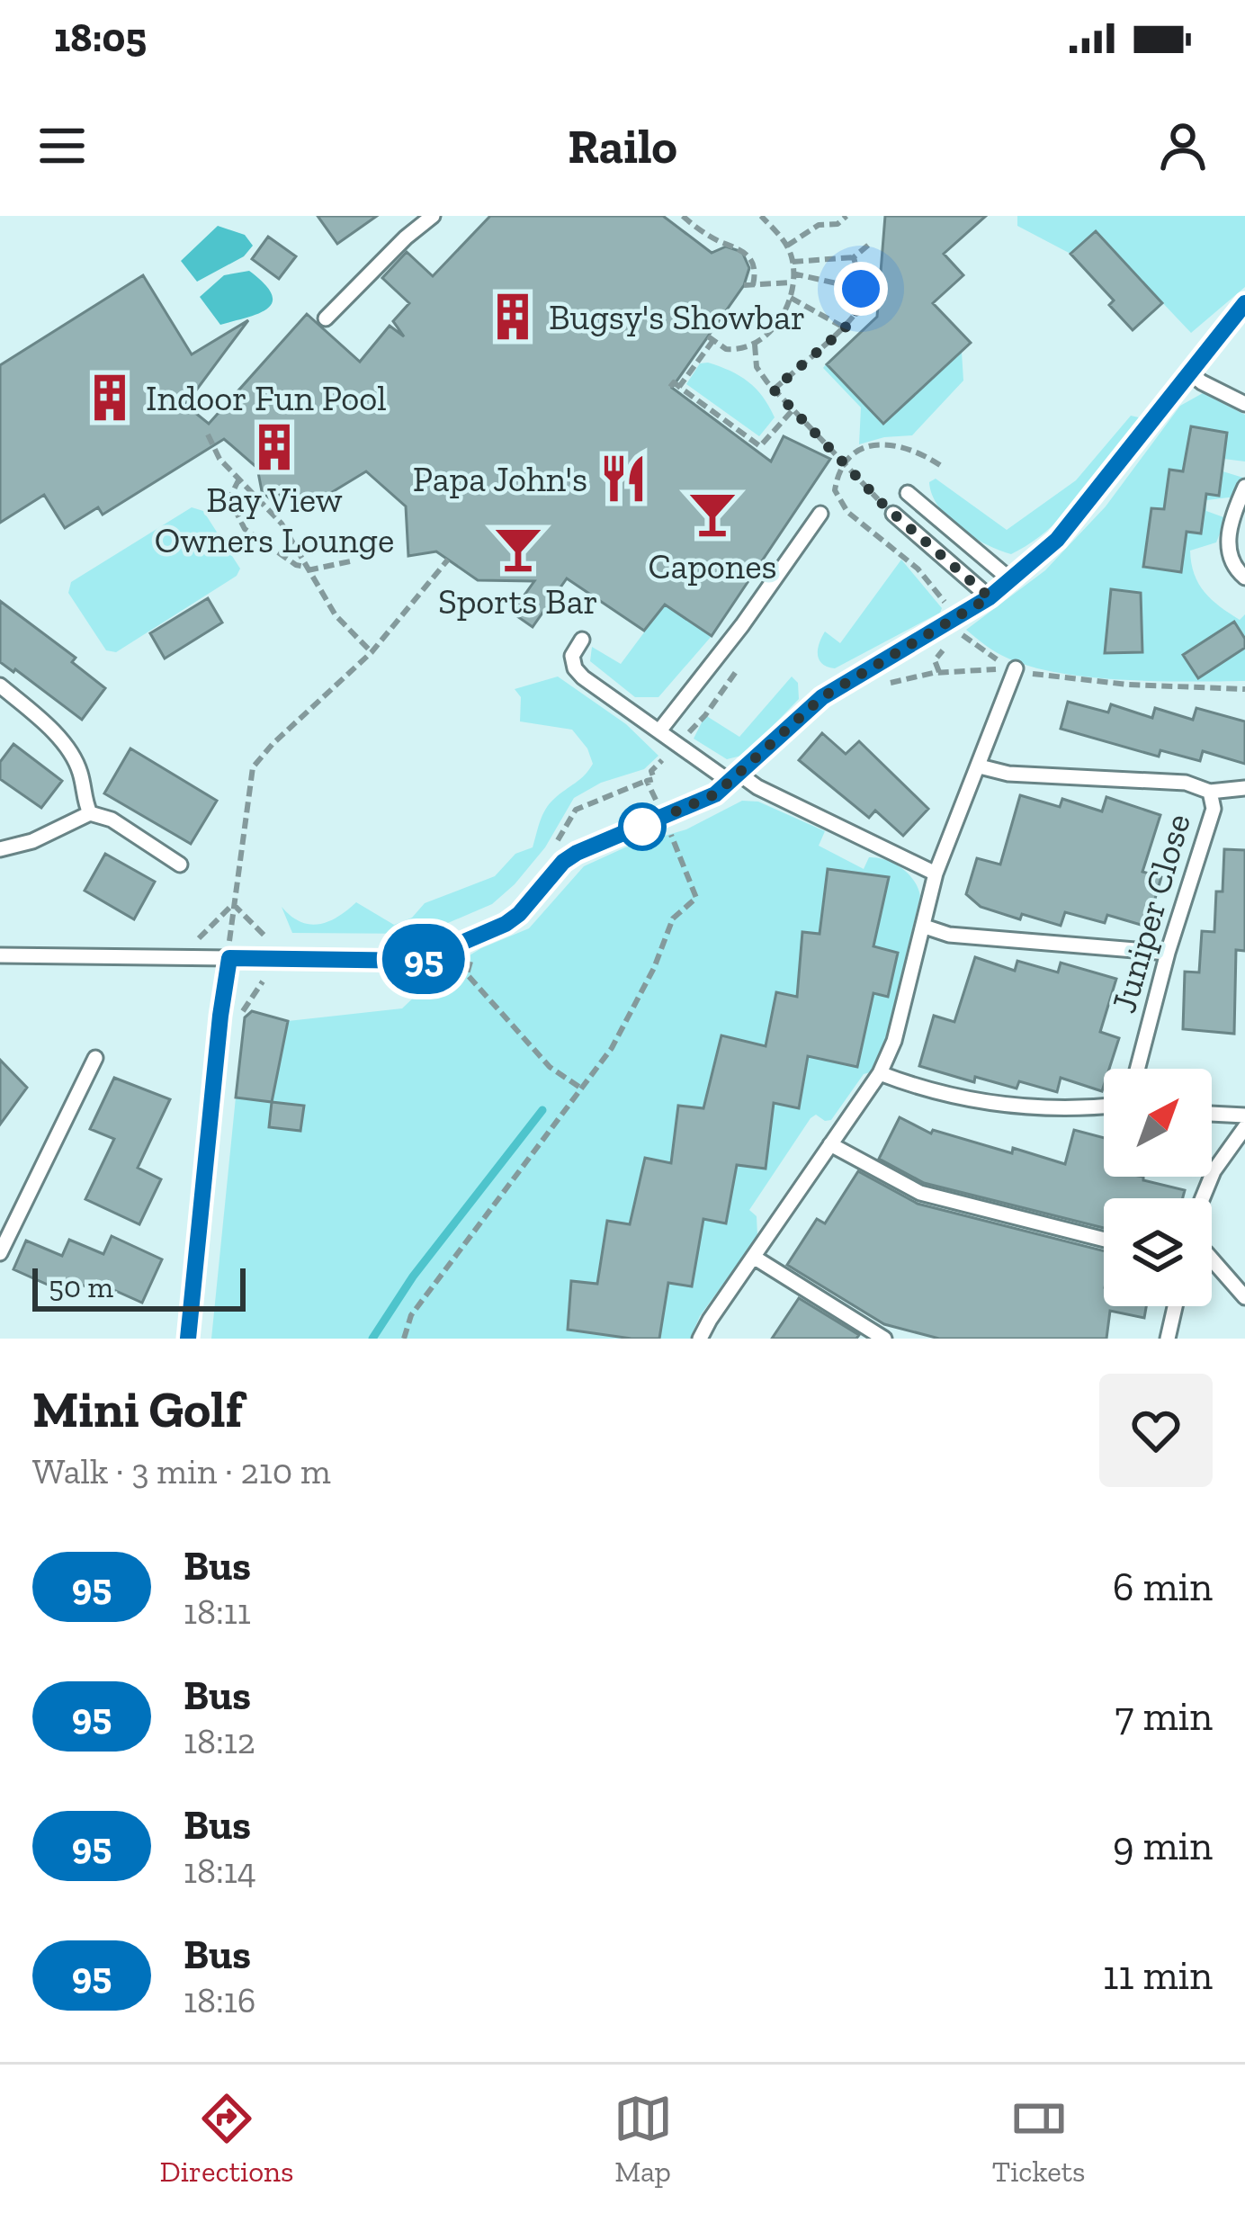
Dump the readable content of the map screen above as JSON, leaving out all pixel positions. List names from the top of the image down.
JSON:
{
  "streets": {
    "lane": ["Juniper Close"]
  },
  "places": {
    "building": ["Bugsy's Showbar", "Indoor Fun Pool", "Bay View Owners Lounge"],
    "restaurant": ["Papa John's"],
    "bar": ["Capones", "Sports Bar"]
  },
  "lines": ["bus line 95"],
  "scale_bar": "50 m",
  "north": "top right",
  "page": {
    "status": "18:05",
    "header": "Railo",
    "on_map": "95",
    "scale": "50 m",
    "heading": ["Mini Golf", "Walk · 3 min · 210 m"],
    "list": [
      {
        "mark": "95",
        "name": "Bus",
        "note": "18:11",
        "value": "6 min"
      },
      {
        "mark": "95",
        "name": "Bus",
        "note": "18:12",
        "value": "7 min"
      },
      {
        "mark": "95",
        "name": "Bus",
        "note": "18:14",
        "value": "9 min"
      },
      {
        "mark": "95",
        "name": "Bus",
        "note": "18:16",
        "value": "11 min"
      }
    ],
    "tabs": ["Directions", "Map", "Tickets"]
  }
}
